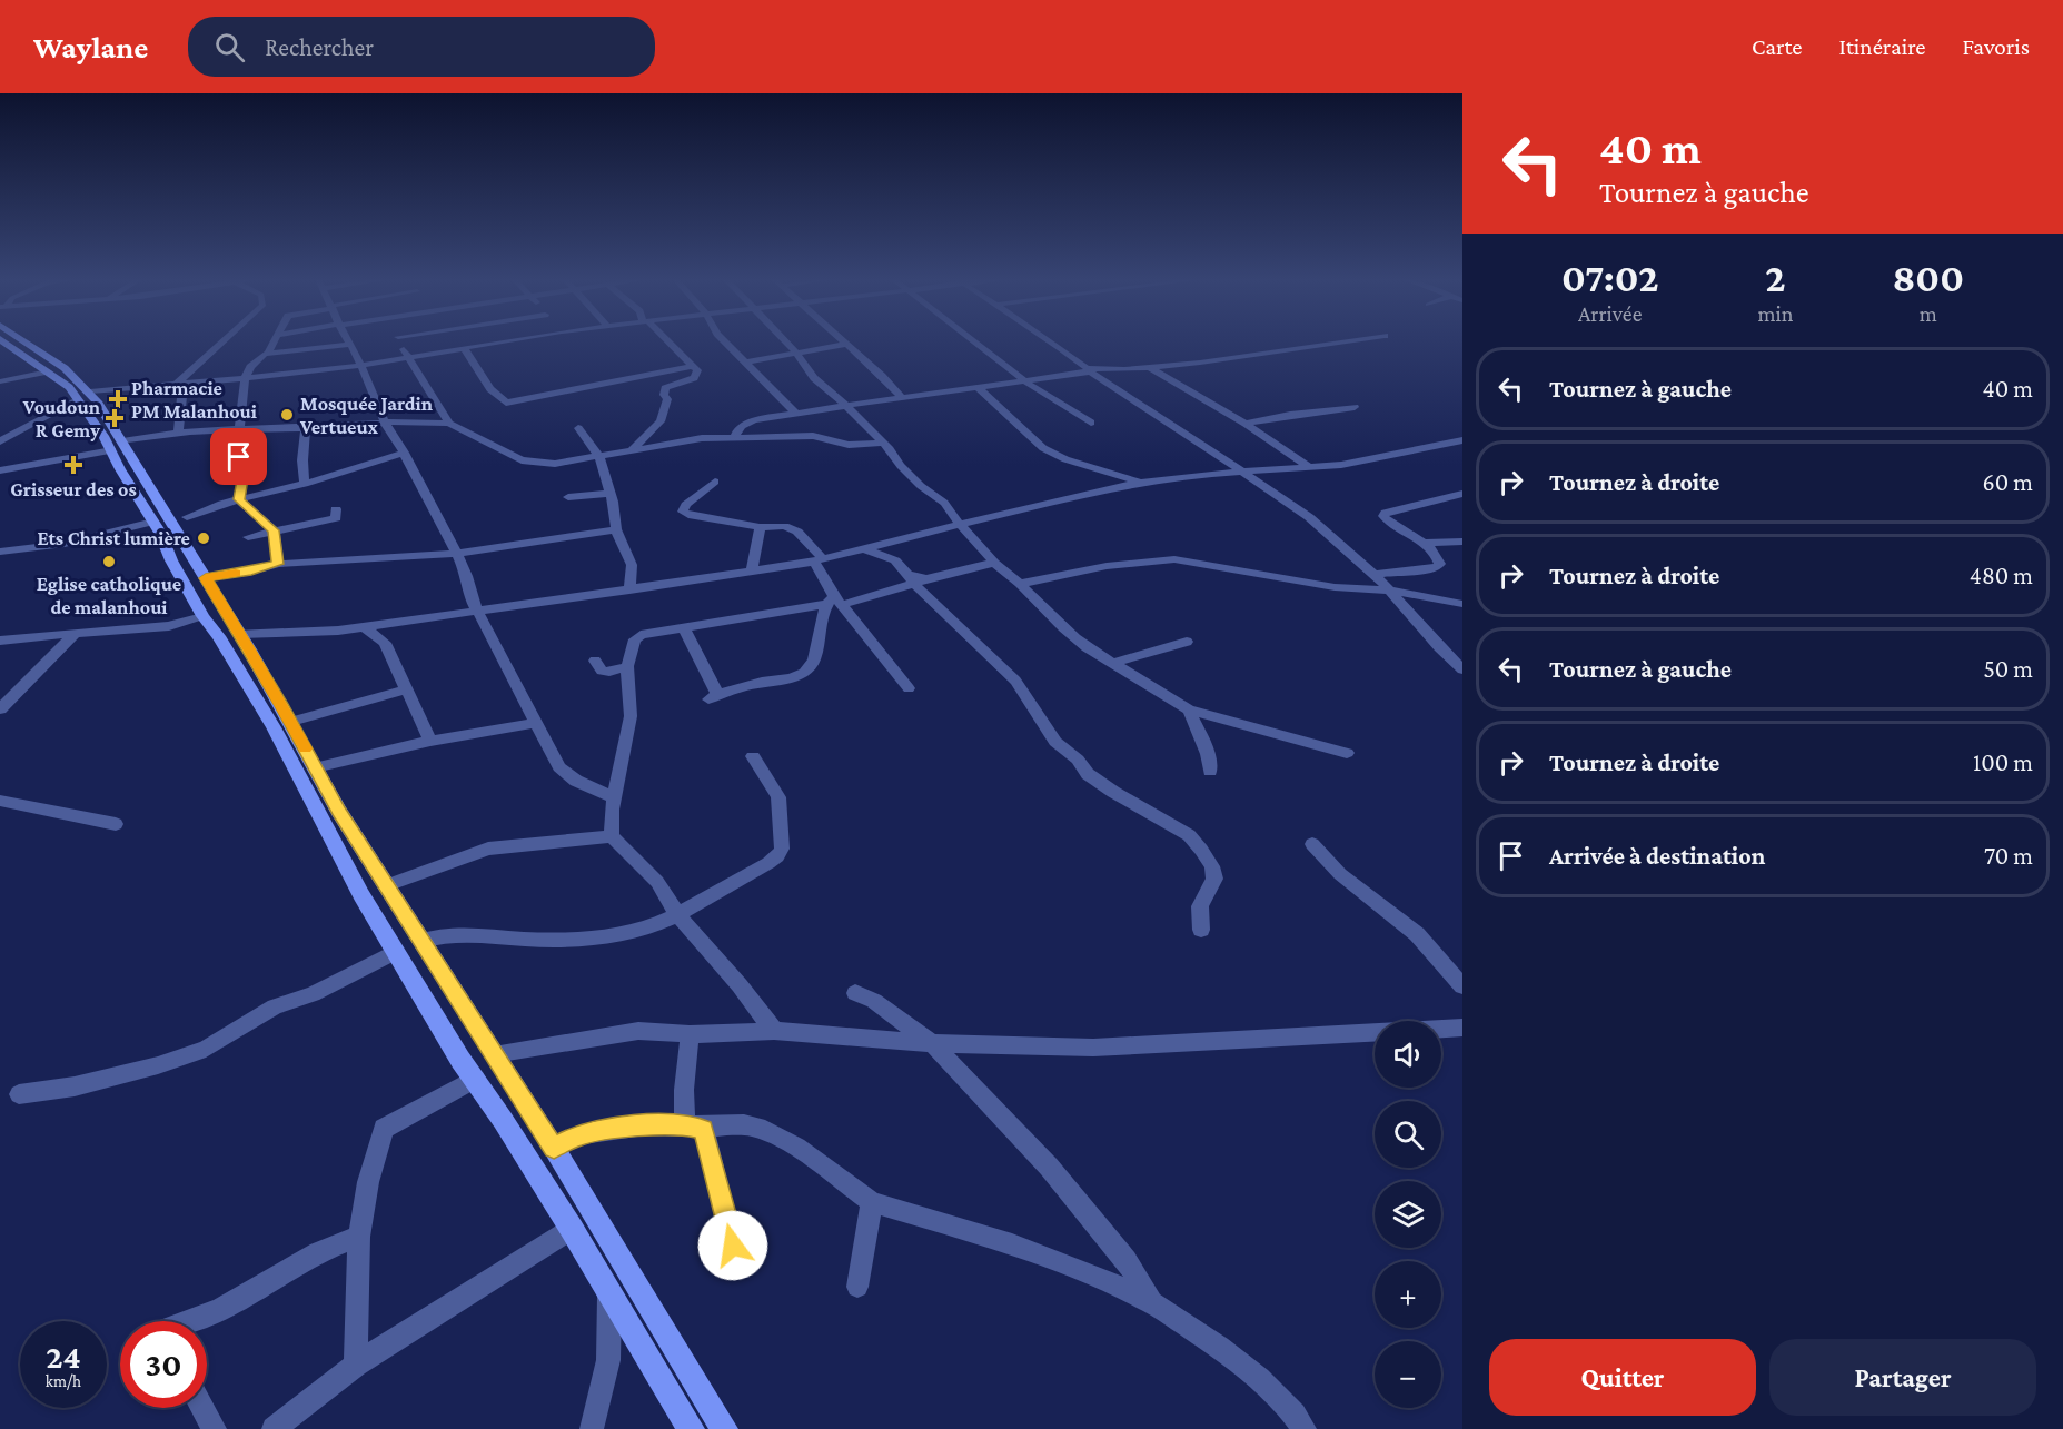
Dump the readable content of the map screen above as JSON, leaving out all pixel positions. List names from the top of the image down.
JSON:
{
  "places": {
    "health": ["Pharmacie PM Malanhoui", "Voudoun R Gemy", "Grisseur des os"],
    "other": ["Mosquée Jardin Vertueux", "Ets Christ lumière", "Eglise catholique de malanhoui"]
  },
  "page": {
    "header": "Waylane",
    "search": "Rechercher",
    "nav": ["Carte", "Itinéraire", "Favoris"],
    "turn": ["40 m", "Tournez à gauche"],
    "eta": [
      "07:02",
      "Arrivée",
      "2",
      "min",
      "800",
      "m"
    ],
    "list": [
      {
        "name": "Tournez à gauche",
        "value": "40 m"
      },
      {
        "name": "Tournez à droite",
        "value": "60 m"
      },
      {
        "name": "Tournez à droite",
        "value": "480 m"
      },
      {
        "name": "Tournez à gauche",
        "value": "50 m"
      },
      {
        "name": "Tournez à droite",
        "value": "100 m"
      },
      {
        "name": "Arrivée à destination",
        "value": "70 m"
      }
    ],
    "map_buttons": ["+", "−"],
    "speed": "24 km/h",
    "limit": "30",
    "buttons": ["Quitter", "Partager"]
  }
}
